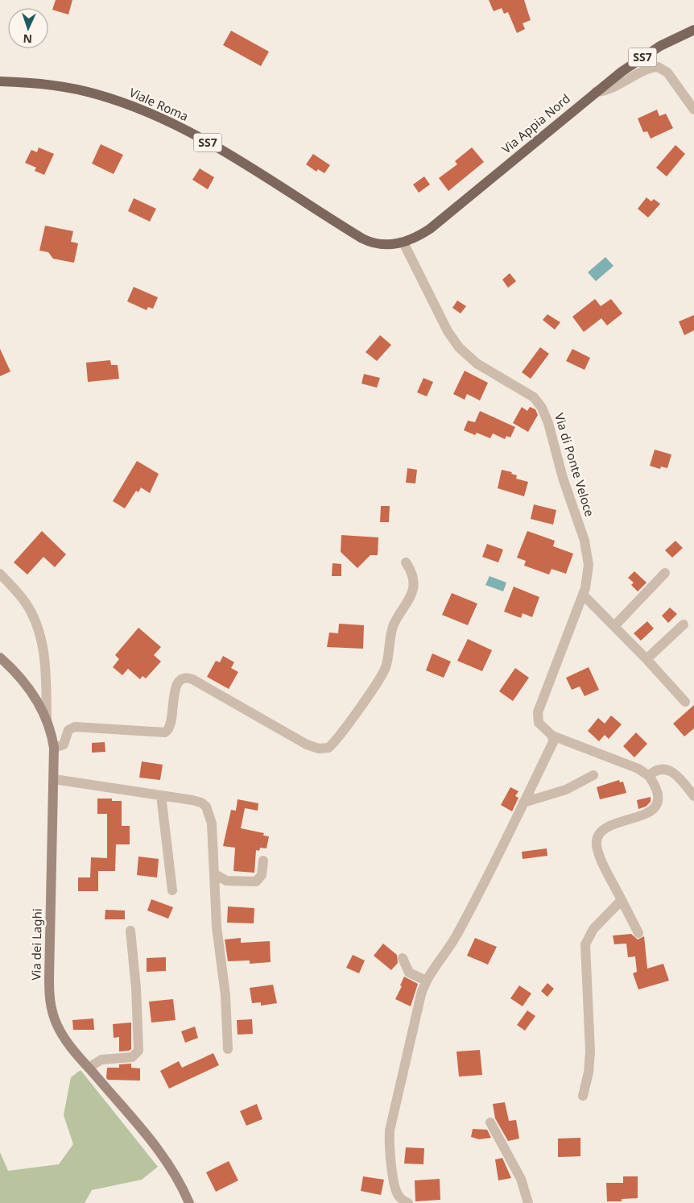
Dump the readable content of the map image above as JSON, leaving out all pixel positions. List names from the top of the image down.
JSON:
{
  "streets": {
    "main road": [
      "SS7",
      "Viale Roma",
      "Via Appia Nord",
      "Via dei Laghi"
    ],
    "street": ["Via di Ponte Veloce"]
  },
  "crossings": [
    ["Viale Roma", "Via Appia Nord"],
    ["Viale Roma", "Via di Ponte Veloce"],
    ["Via Appia Nord", "Via di Ponte Veloce"]
  ],
  "north": "bottom"
}
